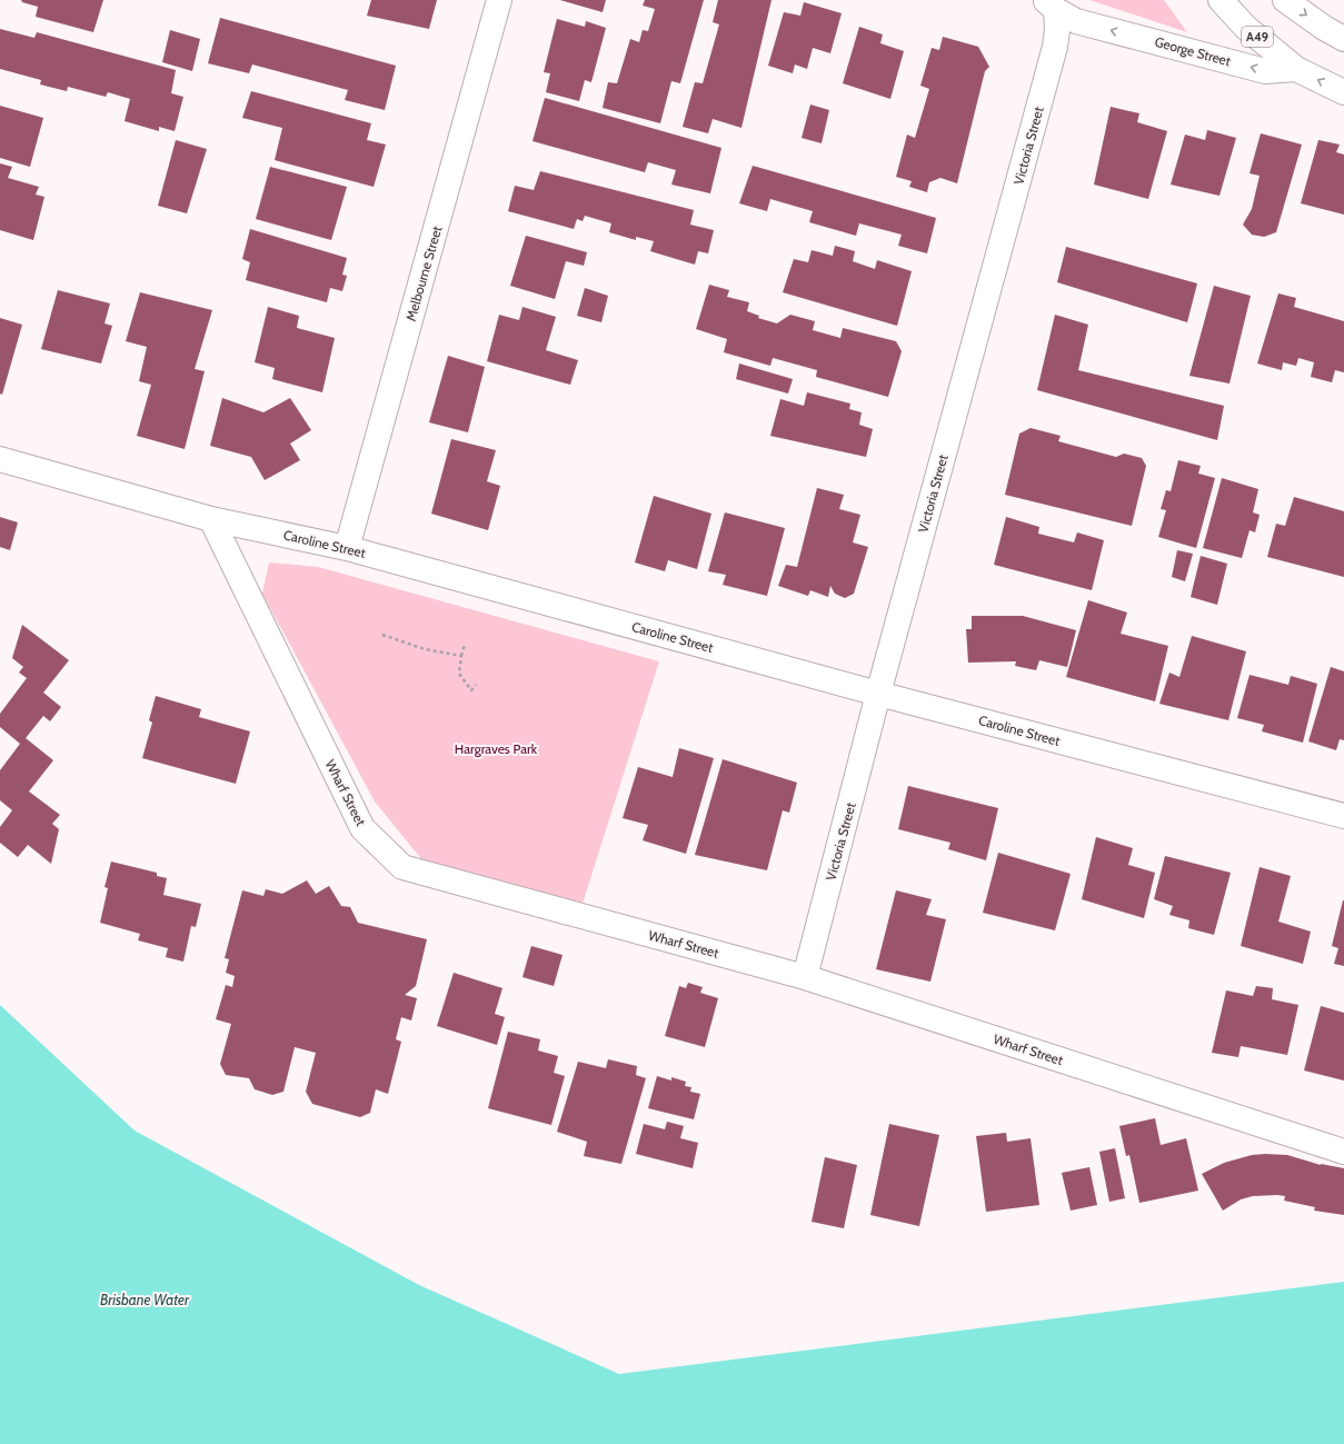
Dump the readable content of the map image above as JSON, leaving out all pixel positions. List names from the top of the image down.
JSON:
{
  "streets": {
    "main road": [
      "A49",
      "George Street",
      "Victoria Street",
      "Melbourne Street",
      "Caroline Street",
      "Wharf Street"
    ]
  },
  "crossings": [
    ["A49", "George Street"],
    ["George Street", "Victoria Street"],
    ["Victoria Street", "Caroline Street"],
    ["Victoria Street", "Wharf Street"],
    ["Melbourne Street", "Caroline Street"],
    ["Caroline Street", "Wharf Street"]
  ],
  "one_way": ["George Street"],
  "water": ["Brisbane Water"],
  "parks": ["Hargraves Park"]
}
